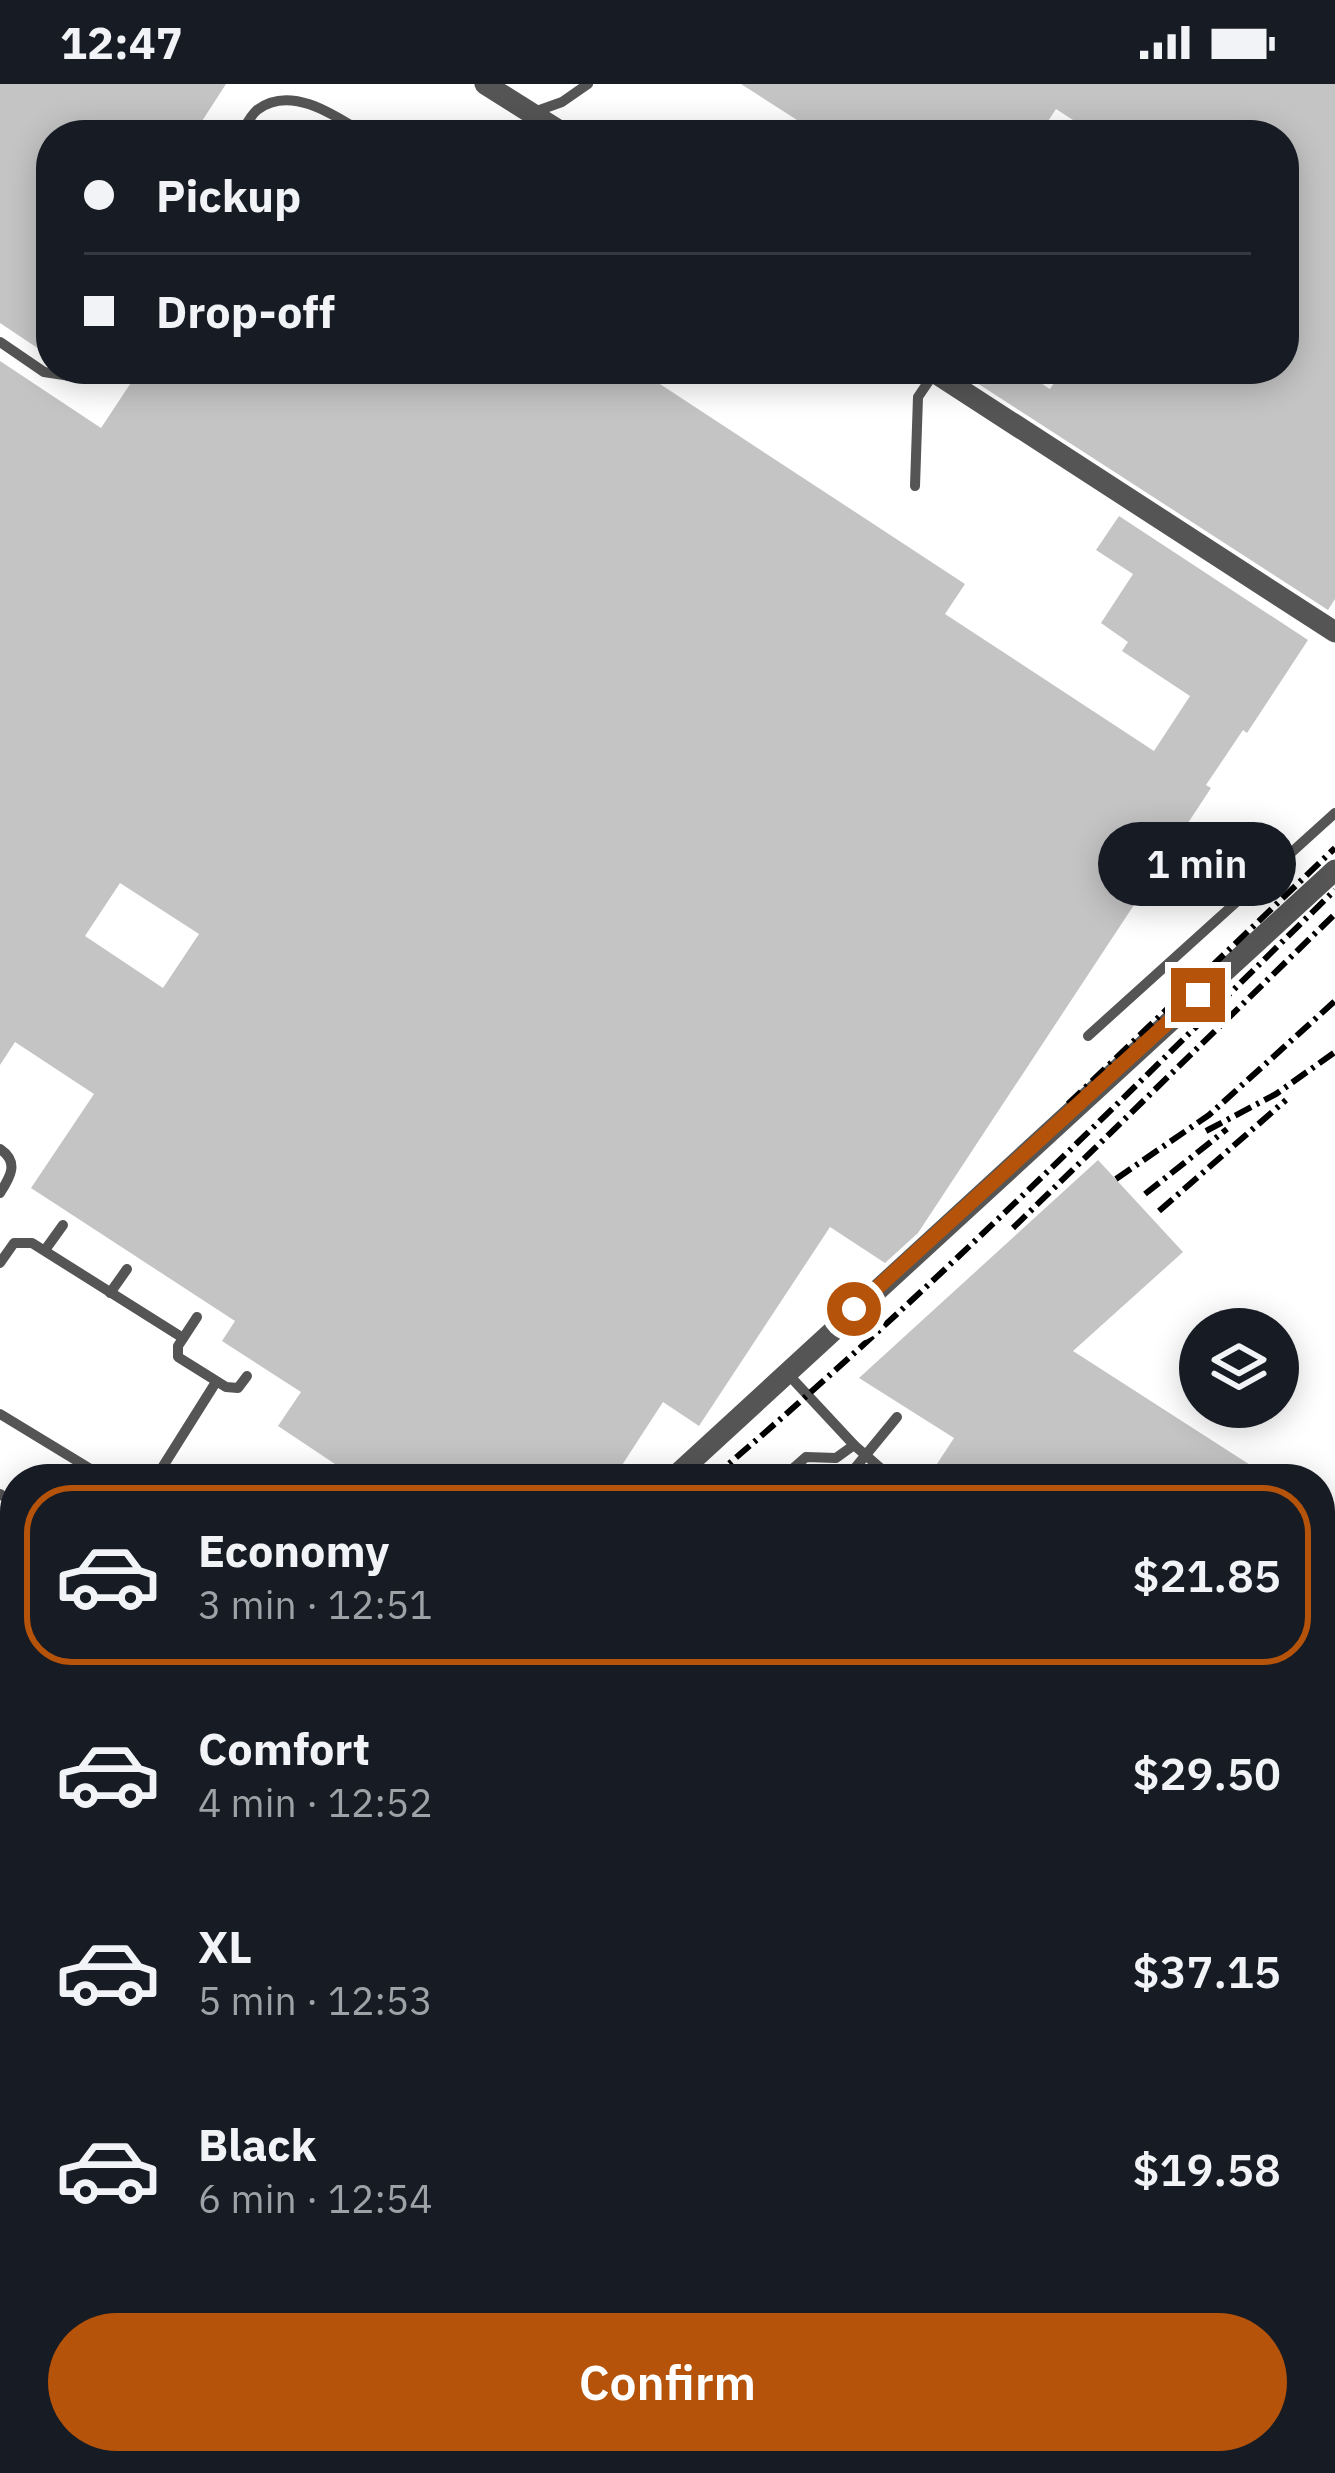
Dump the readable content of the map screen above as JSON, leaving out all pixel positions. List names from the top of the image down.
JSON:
{
  "page": {
    "status": "12:47",
    "banner": ["Pickup", "Drop-off"],
    "bubble": "1 min",
    "list": [
      {
        "name": "Economy",
        "note": "3 min · 12:51",
        "value": "$21.85"
      },
      {
        "name": "Comfort",
        "note": "4 min · 12:52",
        "value": "$29.50"
      },
      {
        "name": "XL",
        "note": "5 min · 12:53",
        "value": "$37.15"
      },
      {
        "name": "Black",
        "note": "6 min · 12:54",
        "value": "$19.58"
      }
    ],
    "buttons": "Confirm"
  }
}
